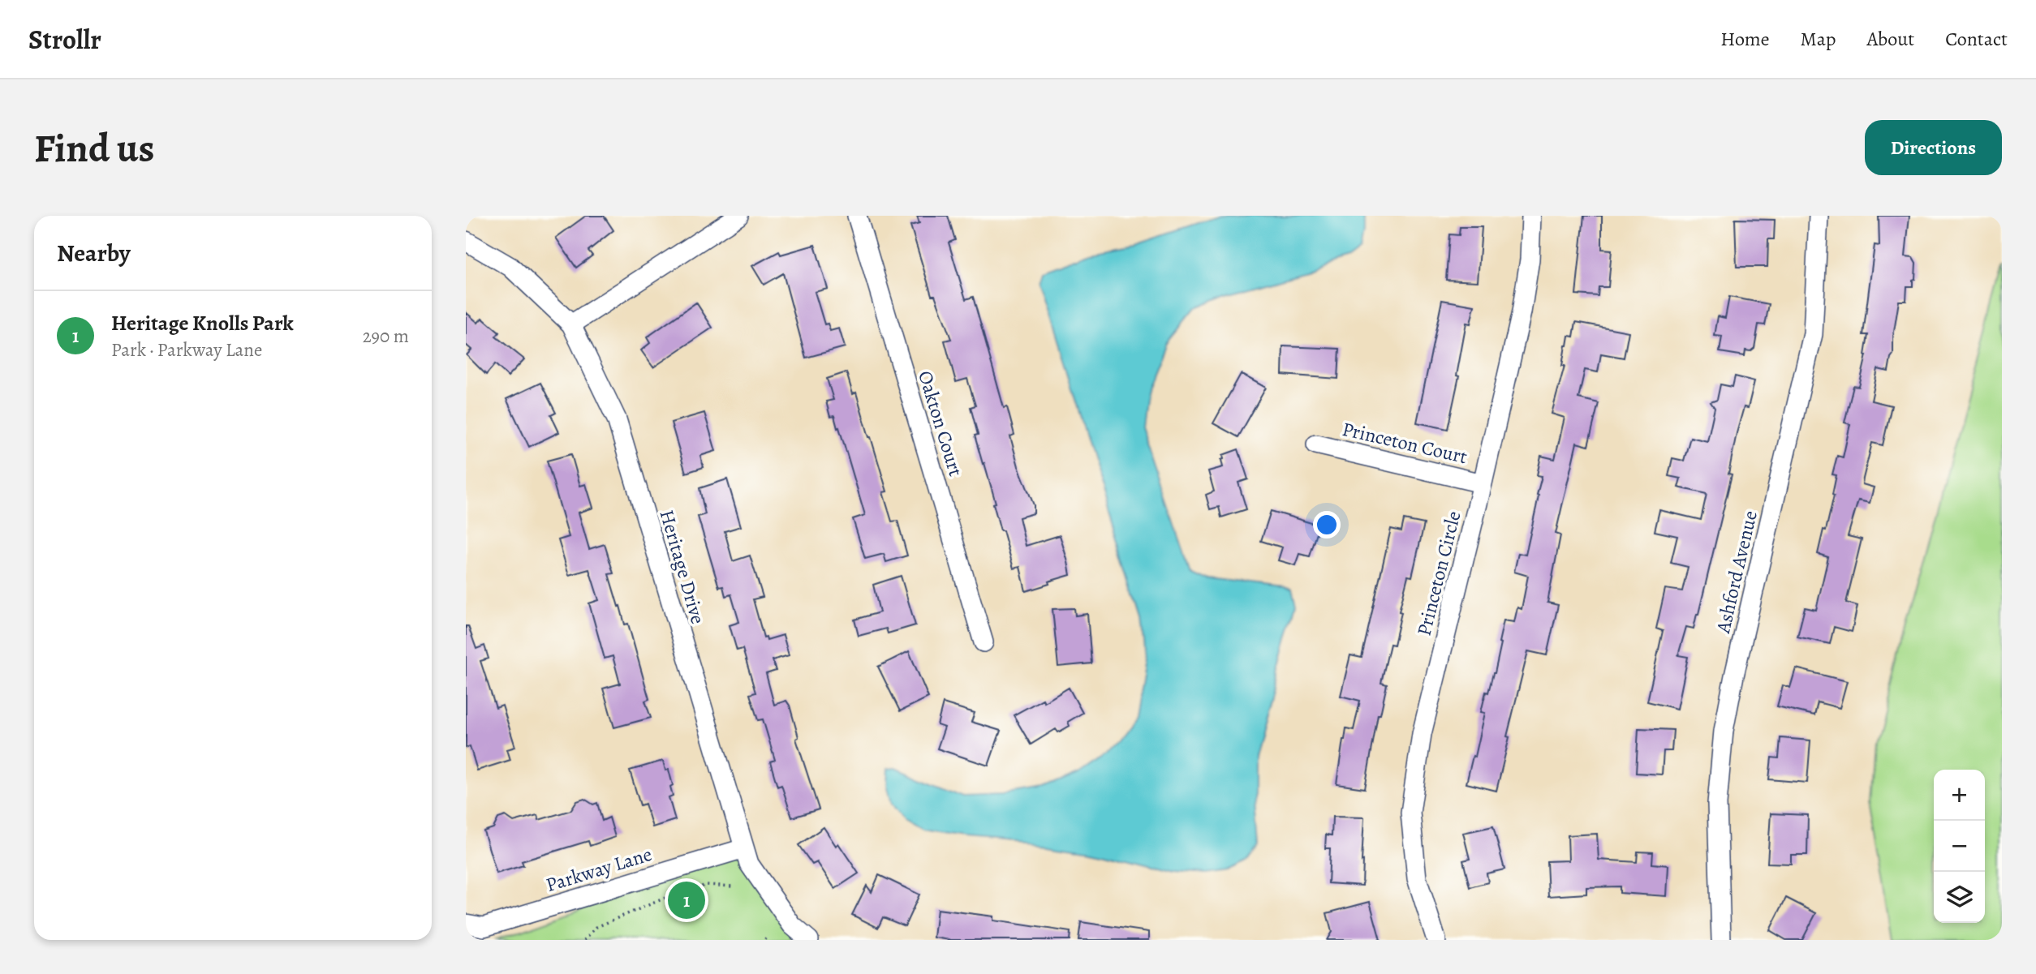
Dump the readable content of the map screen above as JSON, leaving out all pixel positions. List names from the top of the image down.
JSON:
{
  "streets": {
    "street": [
      "Oakton Court",
      "Princeton Court",
      "Heritage Drive",
      "Ashford Avenue",
      "Princeton Circle",
      "Parkway Lane"
    ]
  },
  "crossings": [
    ["Princeton Court", "Princeton Circle"],
    ["Heritage Drive", "Parkway Lane"]
  ],
  "page": {
    "header": "Strollr",
    "nav": [
      "Home",
      "Map",
      "About",
      "Contact"
    ],
    "buttons": "Directions",
    "title": "Find us",
    "heading": "Nearby",
    "list": [
      {
        "mark": "1",
        "name": "Heritage Knolls Park",
        "note": "Park · Parkway Lane",
        "value": "290 m"
      }
    ],
    "map_buttons": ["+", "−"],
    "pins": "1"
  }
}
